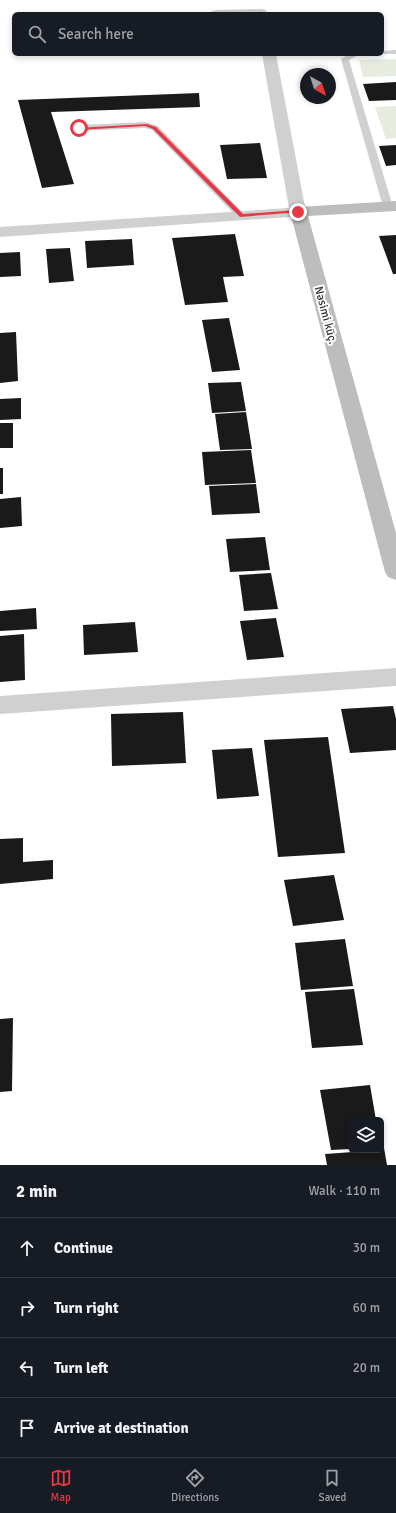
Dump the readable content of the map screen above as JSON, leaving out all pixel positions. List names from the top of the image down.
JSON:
{
  "streets": {
    "street": ["Nəsimi küç."]
  },
  "north": "bottom right",
  "page": {
    "search": "Search here",
    "heading": ["2 min", "Walk · 110 m"],
    "list": [
      ["Continue", "30 m"],
      ["Turn right", "60 m"],
      ["Turn left", "20 m"],
      "Arrive at destination"
    ],
    "nav": ["Map", "Directions", "Saved"]
  }
}
